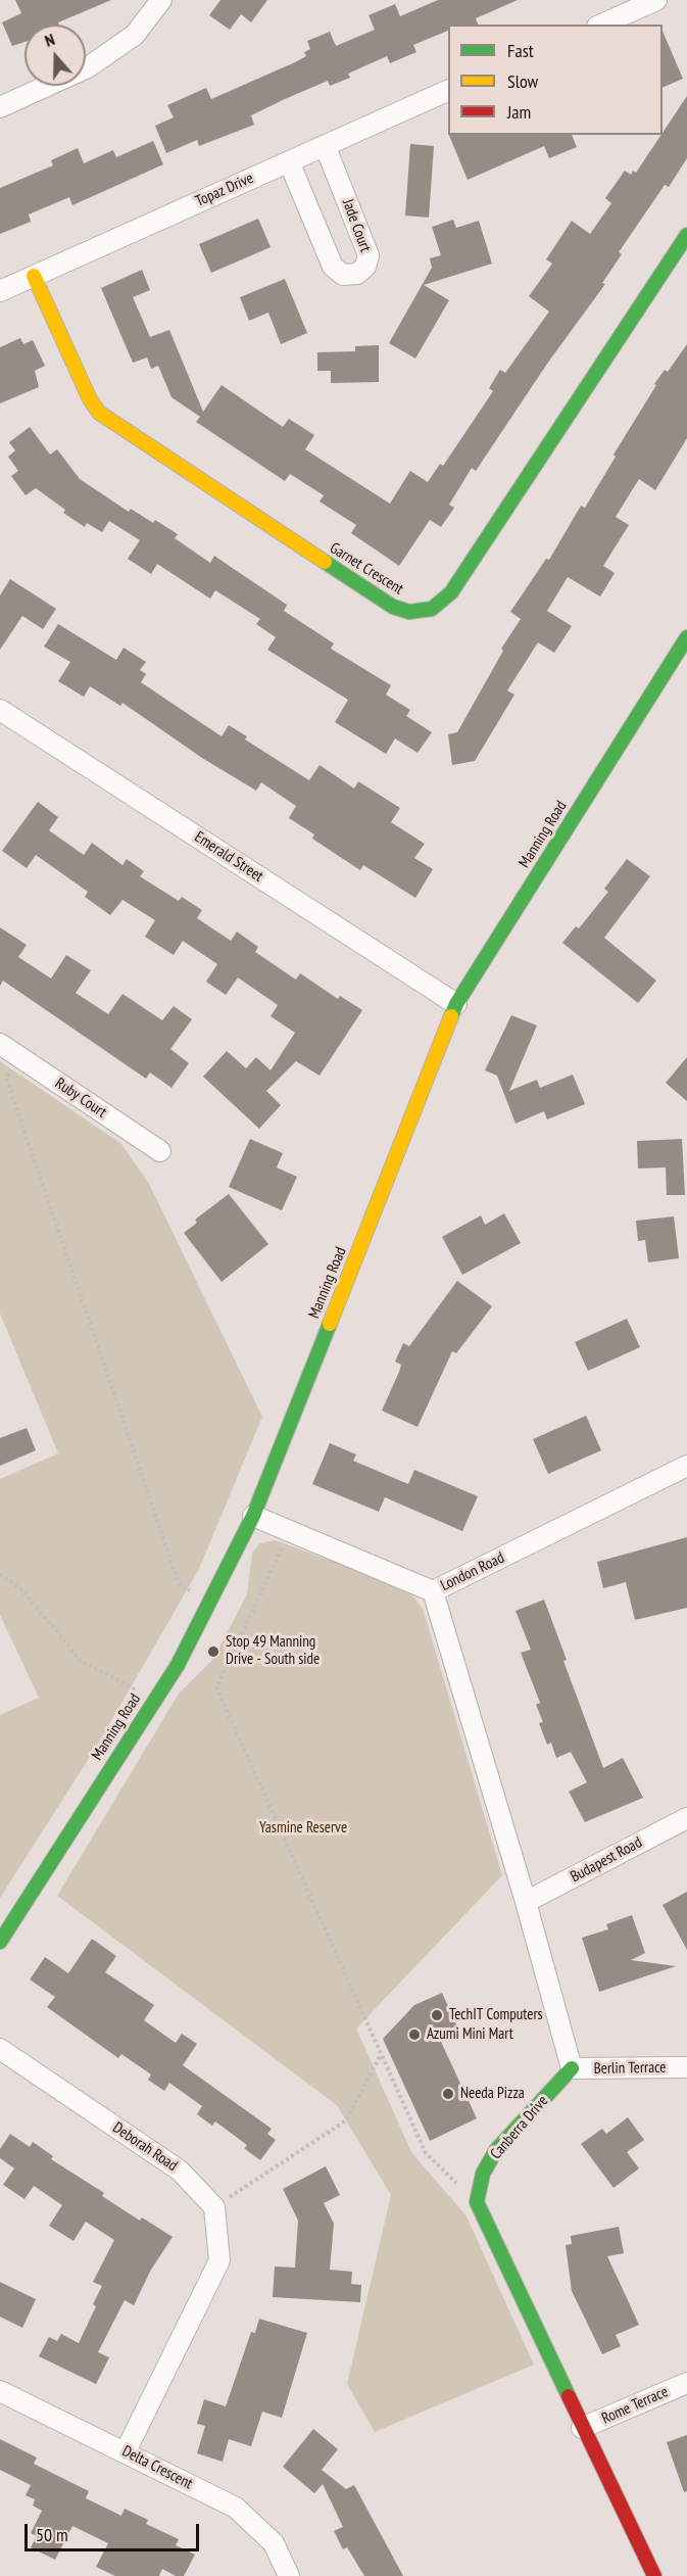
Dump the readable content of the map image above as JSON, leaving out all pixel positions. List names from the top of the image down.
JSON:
{
  "streets": {
    "street": [
      "Topaz Drive",
      "Jade Court",
      "Garnet Crescent",
      "Manning Road",
      "Emerald Street",
      "Ruby Court",
      "London Road",
      "Budapest Road",
      "Berlin Terrace",
      "Canberra Drive",
      "Deborah Road",
      "Rome Terrace",
      "Delta Crescent"
    ]
  },
  "crossings": [
    ["Topaz Drive", "Jade Court"],
    ["Topaz Drive", "Garnet Crescent"],
    ["Manning Road", "Emerald Street"],
    ["Manning Road", "London Road"],
    ["Berlin Terrace", "Canberra Drive"]
  ],
  "parks": ["Yasmine Reserve"],
  "places": [
    "Stop 49 Manning Drive - South side",
    "TechIT Computers",
    "Azumi Mini Mart",
    "Needa Pizza"
  ],
  "legend": ["Fast", "Slow", "Jam"],
  "scale_bar": "50 m",
  "north": "top"
}
